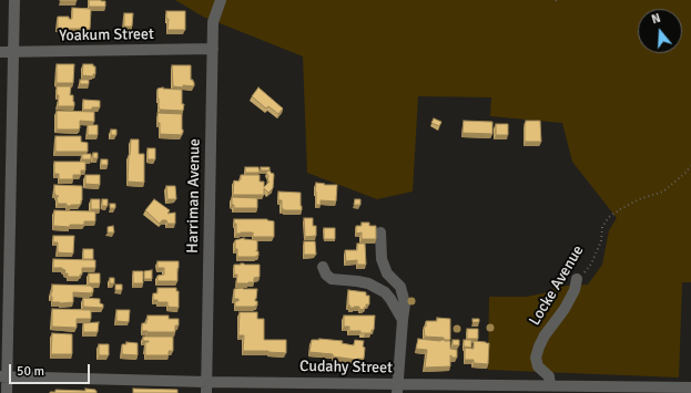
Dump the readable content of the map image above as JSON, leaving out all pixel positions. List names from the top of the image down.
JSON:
{
  "streets": {
    "street": [
      "Yoakum Street",
      "Harriman Avenue",
      "Locke Avenue",
      "Cudahy Street"
    ]
  },
  "crossings": [
    ["Yoakum Street", "Harriman Avenue"],
    ["Harriman Avenue", "Cudahy Street"],
    ["Locke Avenue", "Cudahy Street"]
  ],
  "scale_bar": "50 m",
  "north": "top"
}
